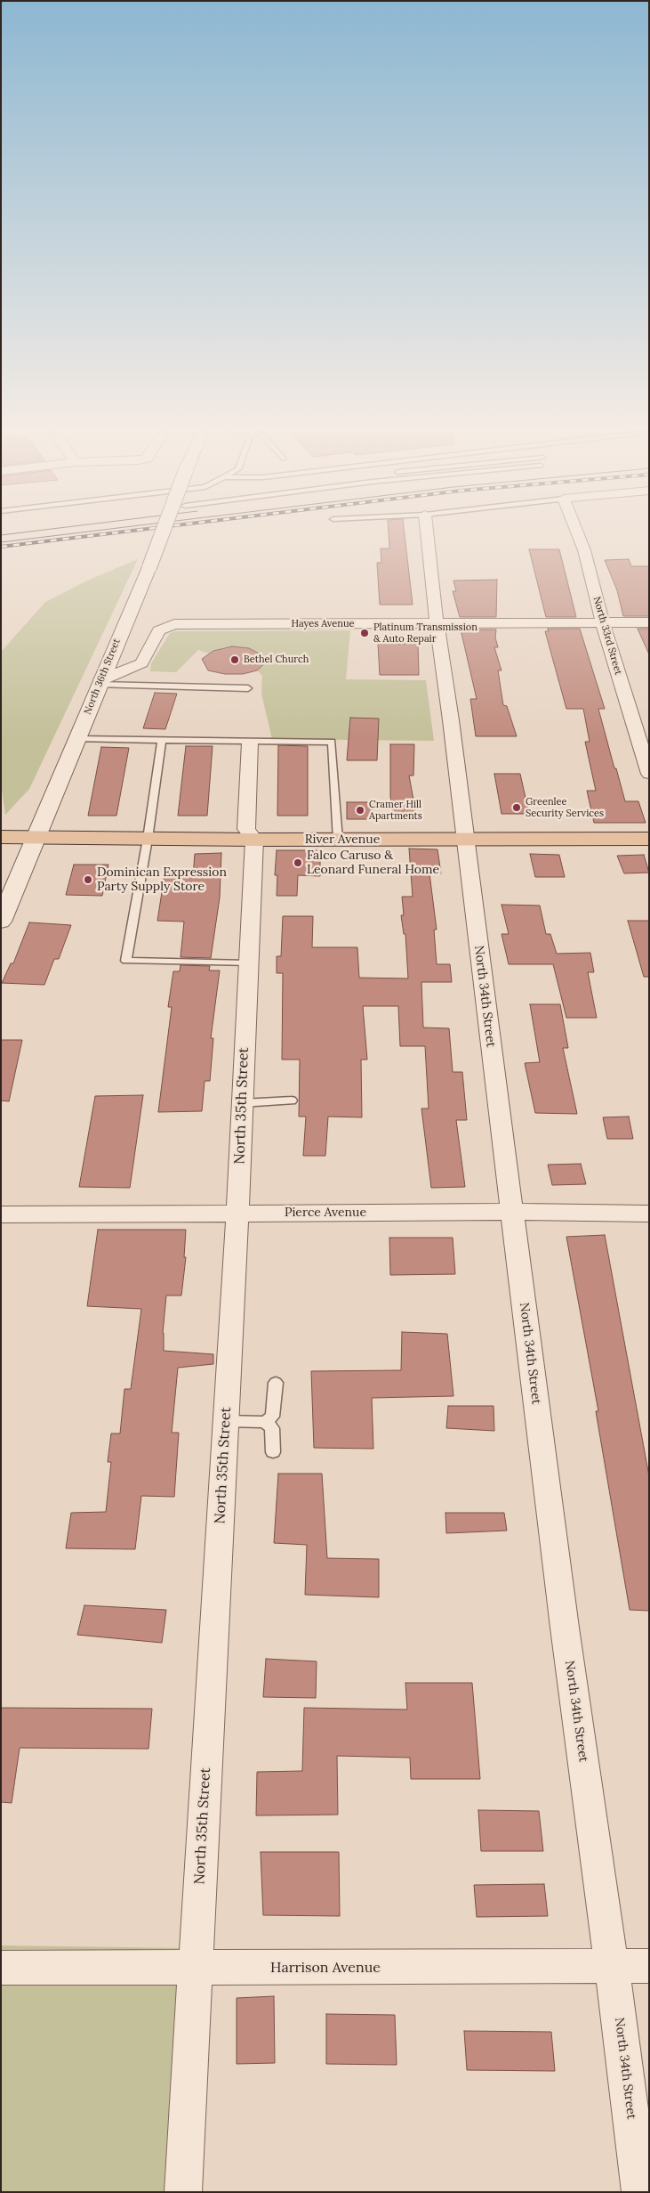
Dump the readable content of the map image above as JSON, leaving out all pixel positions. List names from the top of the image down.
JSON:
{
  "streets": {
    "main road": ["River Avenue"],
    "street": [
      "Hayes Avenue",
      "North 33rd Street",
      "North 36th Street",
      "North 34th Street",
      "North 35th Street",
      "Pierce Avenue",
      "Harrison Avenue"
    ]
  },
  "crossings": [
    ["Hayes Avenue", "North 33rd Street"],
    ["Hayes Avenue", "North 36th Street"],
    ["Hayes Avenue", "North 34th Street"],
    ["North 36th Street", "River Avenue"],
    ["River Avenue", "North 34th Street"],
    ["River Avenue", "North 35th Street"],
    ["North 34th Street", "Pierce Avenue"],
    ["North 34th Street", "Harrison Avenue"],
    ["North 35th Street", "Pierce Avenue"],
    ["North 35th Street", "Harrison Avenue"]
  ],
  "places": [
    "Platinum Transmission & Auto Repair",
    "Bethel Church",
    "Greenlee Security Services",
    "Cramer Hill Apartments",
    "Falco Caruso & Leonard Funeral Home",
    "Dominican Expression Party Supply Store"
  ]
}
